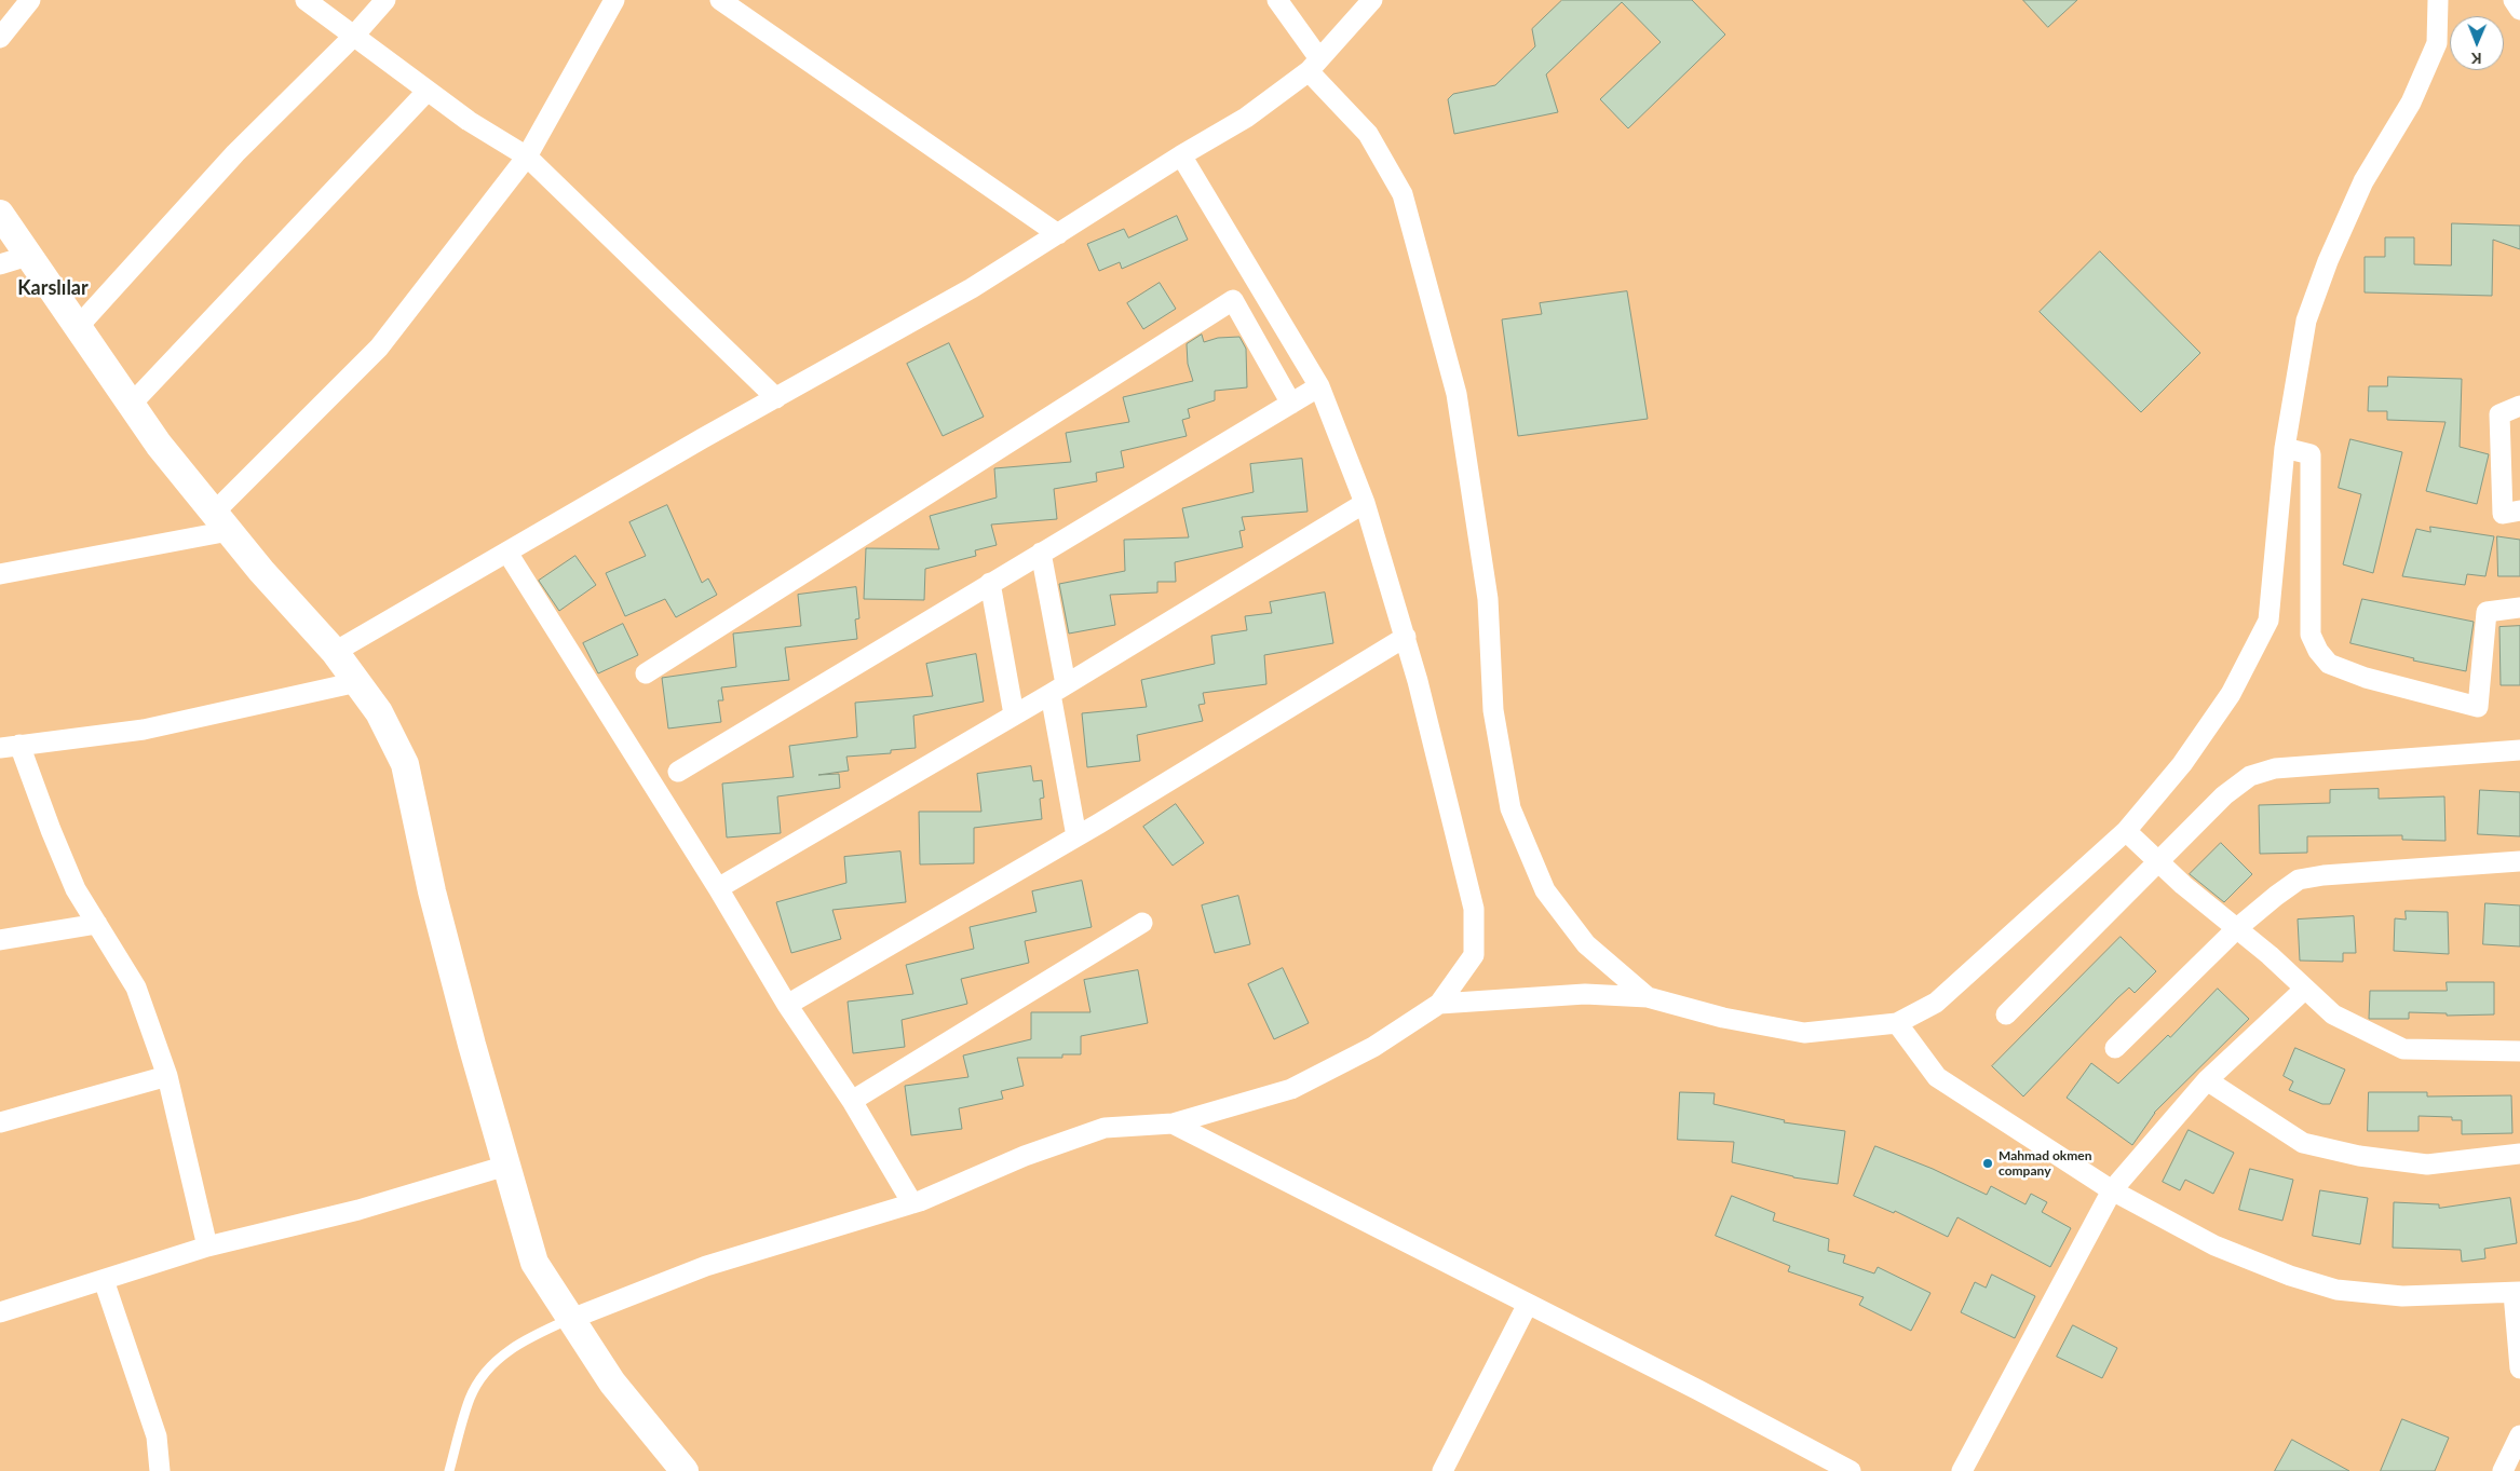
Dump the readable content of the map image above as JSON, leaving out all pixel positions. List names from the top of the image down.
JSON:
{
  "districts": ["Karslılar"],
  "places": ["Mahmad okmen company"],
  "north": "bottom"
}
